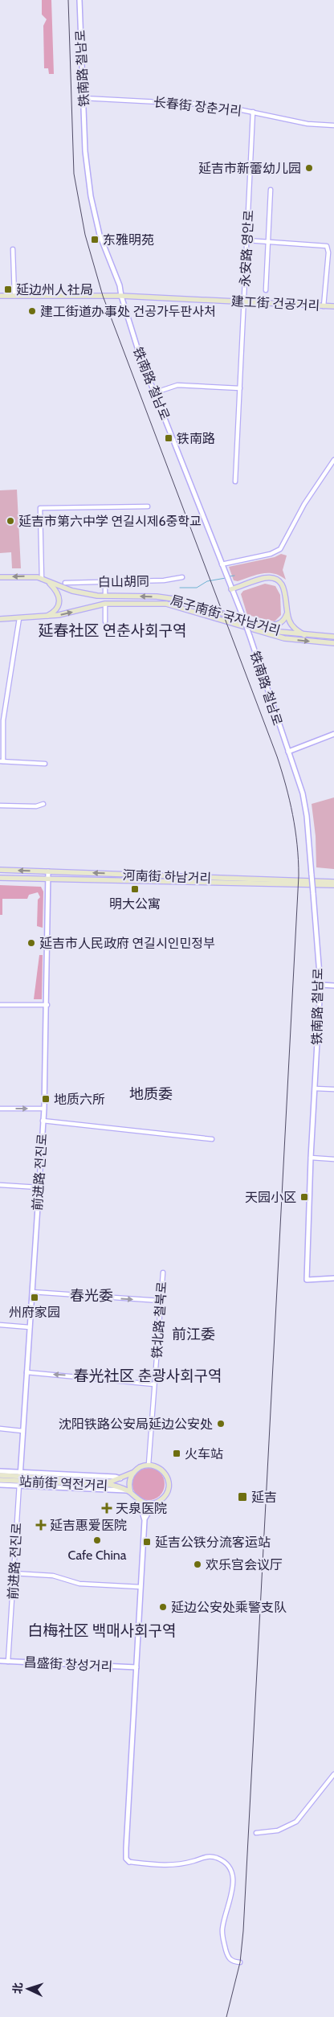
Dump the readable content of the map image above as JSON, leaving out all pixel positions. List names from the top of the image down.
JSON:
{
  "streets": {
    "main road": [
      "建工街 건공거리",
      "局子南街 국자남거리",
      "河南街 하남거리",
      "站前街 역전거리"
    ],
    "street": [
      "铁南路 철남로",
      "长春街 장춘거리",
      "永安路 영안로",
      "白山胡同",
      "前进路 전진로",
      "铁北路 철북로",
      "昌盛街 창성거리"
    ]
  },
  "crossings": [
    ["铁南路 철남로", "长春街 장춘거리"],
    ["铁南路 철남로", "建工街 건공거리"],
    ["长春街 장춘거리", "永安路 영안로"],
    ["永安路 영안로", "建工街 건공거리"],
    ["河南街 하남거리", "前进路 전진로"],
    ["前进路 전진로", "站前街 역전거리"],
    ["前进路 전진로", "昌盛街 창성거리"],
    ["铁北路 철북로", "站前街 역전거리"]
  ],
  "districts": [
    "延春社区 연춘사회구역",
    "地质委",
    "春光委",
    "前江委",
    "春光社区 춘광사회구역",
    "白梅社区 백매사회구역"
  ],
  "places": {
    "other": [
      "延吉市新蕾幼儿园",
      "建工街道办事处 건공가두판사처",
      "延吉市第六中学 연길시제6중학교",
      "延吉市人民政府 연길시인민정부",
      "沈阳铁路公安局延边公安处",
      "Cafe China",
      "欢乐宫会议厅",
      "延边公安处乘警支队"
    ],
    "transit": [
      "东雅明苑",
      "延边州人社局",
      "铁南路",
      "明大公寓",
      "地质六所",
      "天园小区",
      "州府家园",
      "火车站",
      "延吉",
      "延吉公铁分流客运站"
    ],
    "health": ["天泉医院", "延吉惠爱医院"]
  },
  "north": "left"
}
